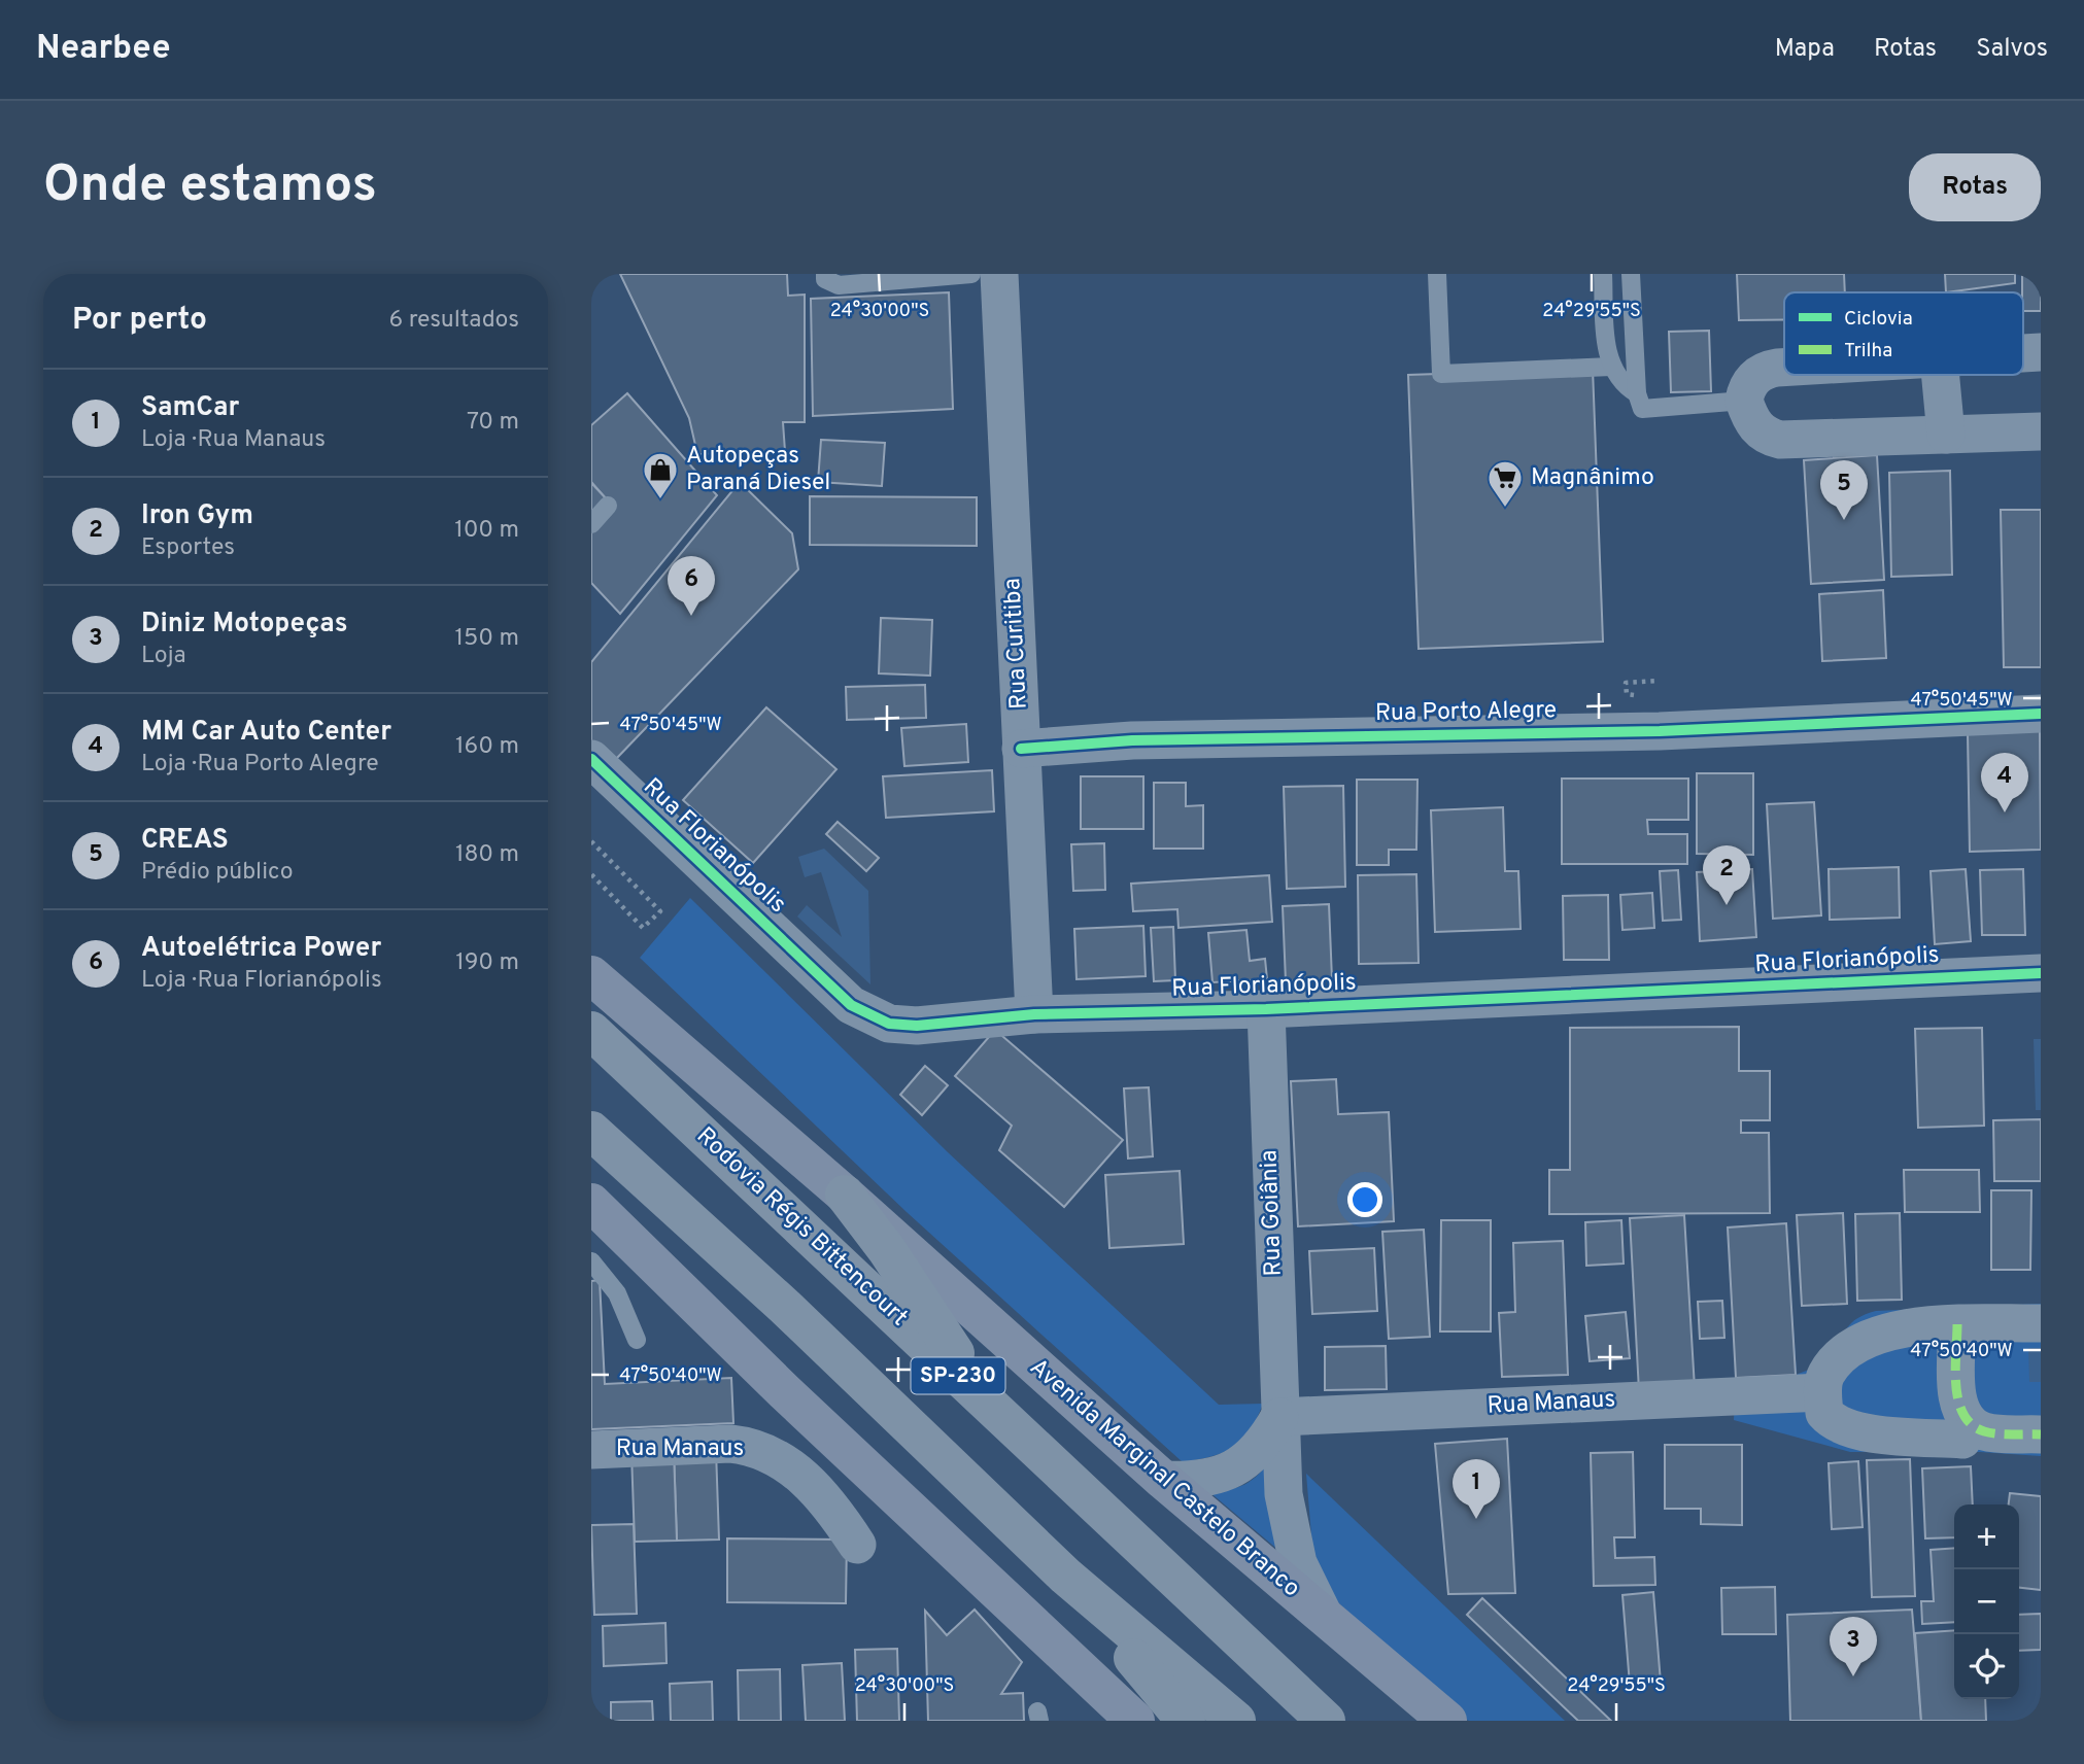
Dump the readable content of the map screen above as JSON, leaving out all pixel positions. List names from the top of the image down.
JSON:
{
  "streets": {
    "highway": ["Rodovia Régis Bittencourt", "SP-230"],
    "main road": ["Avenida Marginal Castelo Branco"],
    "street": [
      "Rua Curitiba",
      "Rua Porto Alegre",
      "Rua Florianópolis",
      "Rua Goiânia",
      "Rua Manaus"
    ]
  },
  "crossings": [
    ["Rua Curitiba", "Rua Porto Alegre"],
    ["Rua Curitiba", "Rua Florianópolis"],
    ["Rua Florianópolis", "Rua Goiânia"],
    ["Rua Goiânia", "Rua Manaus"],
    ["Rua Goiânia", "Avenida Marginal Castelo Branco"]
  ],
  "places": {
    "shop": ["Autopeças Paraná Diesel"],
    "supermarket": ["Magnânimo"]
  },
  "legend": ["Ciclovia", "Trilha"],
  "page": {
    "header": "Nearbee",
    "nav": ["Mapa", "Rotas", "Salvos"],
    "buttons": "Rotas",
    "title": "Onde estamos",
    "heading": ["Por perto", "6 resultados"],
    "list": [
      {
        "mark": "1",
        "name": "SamCar",
        "note": "Loja · Rua Manaus",
        "value": "70 m"
      },
      {
        "mark": "2",
        "name": "Iron Gym",
        "note": "Esportes",
        "value": "100 m"
      },
      {
        "mark": "3",
        "name": "Diniz Motopeças",
        "note": "Loja",
        "value": "150 m"
      },
      {
        "mark": "4",
        "name": "MM Car Auto Center",
        "note": "Loja · Rua Porto Alegre",
        "value": "160 m"
      },
      {
        "mark": "5",
        "name": "CREAS",
        "note": "Prédio público",
        "value": "180 m"
      },
      {
        "mark": "6",
        "name": "Autoelétrica Power",
        "note": "Loja · Rua Florianópolis",
        "value": "190 m"
      }
    ],
    "pins": [
      "5",
      "6",
      "4",
      "2",
      "1",
      "3"
    ],
    "map_buttons": ["+", "−"]
  },
  "coordinates": [
    "24°30'00\"S",
    "24°29'55\"S",
    "47°50'45\"W",
    "47°50'40\"W"
  ]
}
